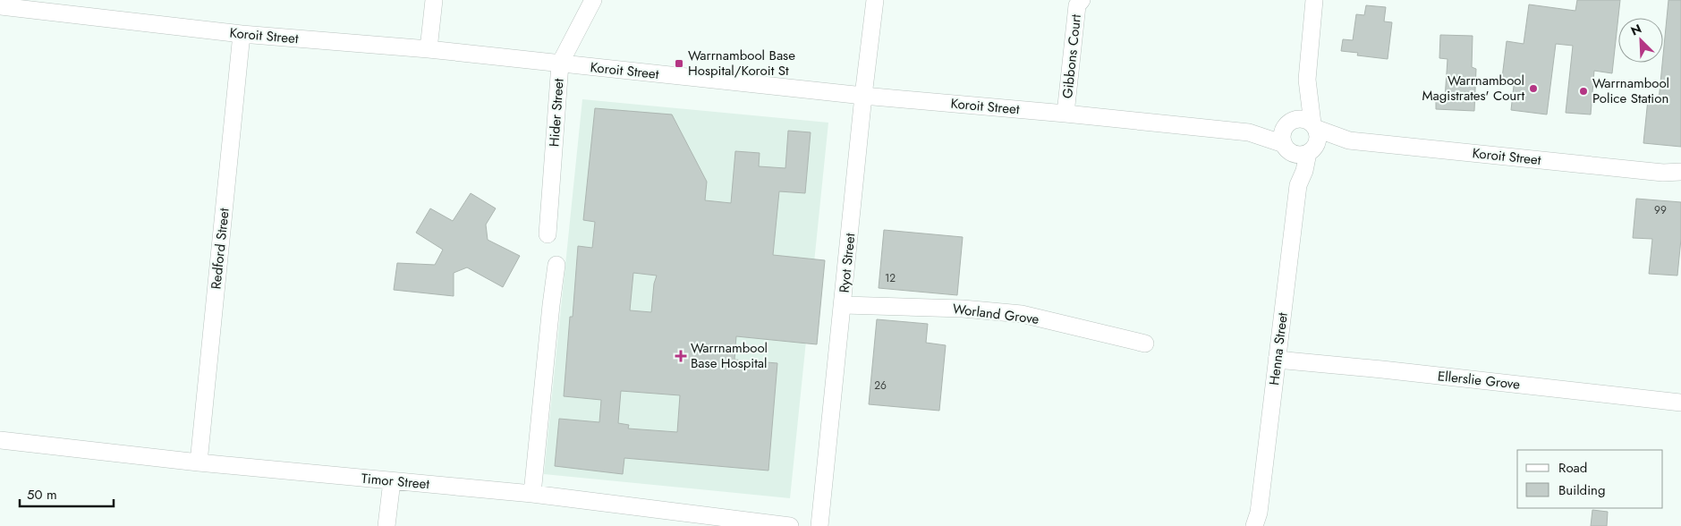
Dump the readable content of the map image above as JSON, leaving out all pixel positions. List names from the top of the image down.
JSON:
{
  "streets": {
    "street": [
      "Koroit Street",
      "Gibbons Court",
      "Hider Street",
      "Redford Street",
      "Ryot Street",
      "Worland Grove",
      "Henna Street",
      "Ellerslie Grove",
      "Timor Street"
    ]
  },
  "crossings": [
    ["Koroit Street", "Gibbons Court"],
    ["Koroit Street", "Hider Street"],
    ["Koroit Street", "Redford Street"],
    ["Koroit Street", "Ryot Street"],
    ["Koroit Street", "Henna Street"],
    ["Redford Street", "Timor Street"],
    ["Ryot Street", "Worland Grove"],
    ["Henna Street", "Ellerslie Grove"]
  ],
  "places": {
    "transit": ["Warrnambool Base Hospital/Koroit St"],
    "other": ["Warrnambool Magistrates' Court", "Warrnambool Police Station"],
    "health": ["Warrnambool Base Hospital"]
  },
  "house_numbers": ["99", "12", "26"],
  "legend": ["Road", "Building"],
  "scale_bar": "50 m",
  "north": "top left"
}
